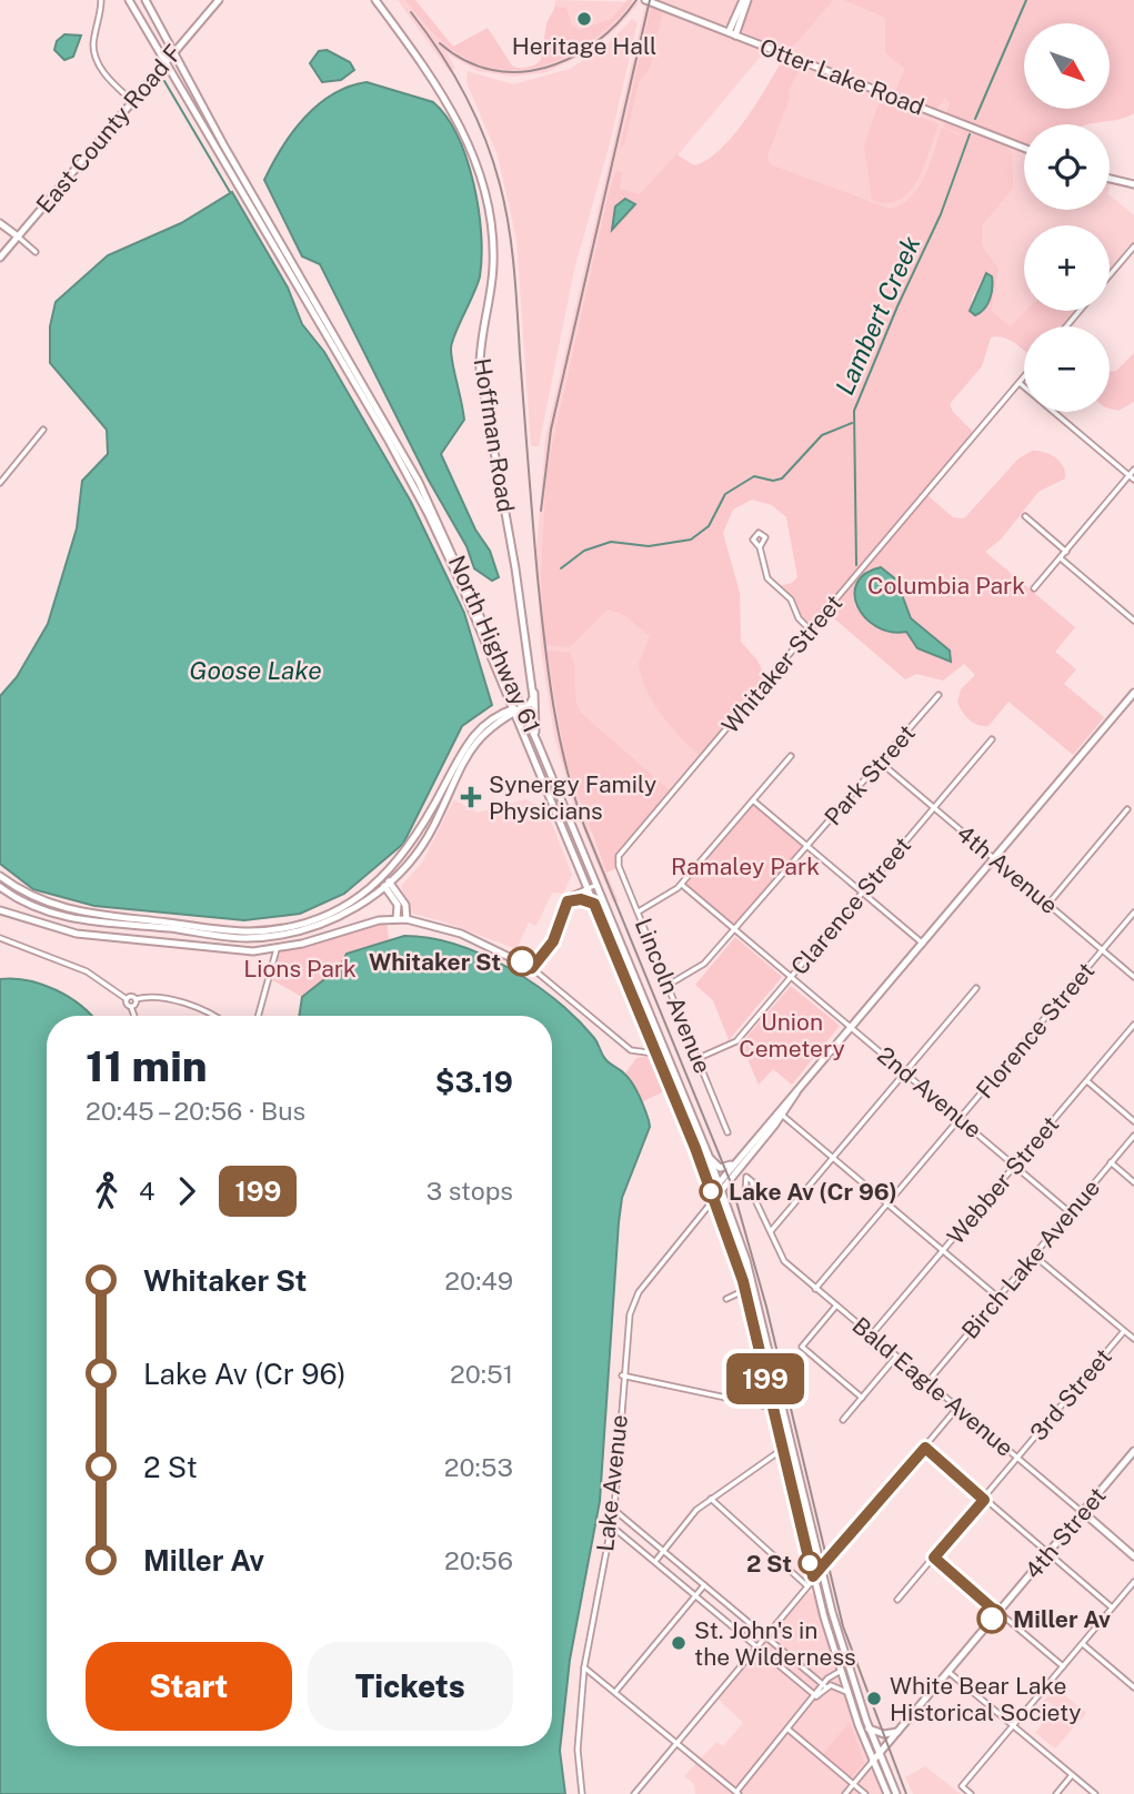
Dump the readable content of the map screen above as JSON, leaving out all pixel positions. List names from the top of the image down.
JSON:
{
  "streets": {
    "main road": [
      "Otter Lake Road",
      "East County Road F",
      "Hoffman Road",
      "North Highway 61",
      "Bald Eagle Avenue",
      "4th Street"
    ],
    "street": [
      "Whitaker Street",
      "Park Street",
      "4th Avenue",
      "Clarence Street",
      "Lincoln Avenue",
      "Florence Street",
      "2nd Avenue",
      "Webber Street",
      "Birch Lake Avenue",
      "3rd Street",
      "Lake Avenue"
    ]
  },
  "crossings": [
    ["East County Road F", "North Highway 61"],
    ["Hoffman Road", "North Highway 61"],
    ["North Highway 61", "4th Street"],
    ["Whitaker Street", "Lincoln Avenue"],
    ["Park Street", "4th Avenue"],
    ["Park Street", "Lincoln Avenue"],
    ["Park Street", "2nd Avenue"],
    ["4th Avenue", "Clarence Street"],
    ["4th Avenue", "Florence Street"],
    ["Clarence Street", "Lincoln Avenue"],
    ["Clarence Street", "2nd Avenue"],
    ["Florence Street", "2nd Avenue"],
    ["Florence Street", "Bald Eagle Avenue"],
    ["2nd Avenue", "Webber Street"],
    ["2nd Avenue", "Birch Lake Avenue"],
    ["Webber Street", "Bald Eagle Avenue"],
    ["Birch Lake Avenue", "Bald Eagle Avenue"],
    ["Bald Eagle Avenue", "3rd Street"],
    ["Bald Eagle Avenue", "4th Street"]
  ],
  "water": ["Lambert Creek", "Goose Lake"],
  "parks": [
    "Columbia Park",
    "Ramaley Park",
    "Lions Park",
    "Union Cemetery"
  ],
  "places": {
    "other": [
      "Heritage Hall",
      "Whitaker St",
      "Lake Av (Cr 96)",
      "2 St",
      "Miller Av",
      "St. John's in the Wilderness",
      "White Bear Lake Historical Society"
    ],
    "health": ["Synergy Family Physicians"]
  },
  "lines": ["bus line 199"],
  "north": "bottom right",
  "page": {
    "on_map": "199",
    "map_buttons": ["+", "−"],
    "heading": ["11 min", "20:45 – 20:56 · Bus", "$3.19"],
    "legs": ["4", "199", "3 stops"],
    "list": [
      {
        "name": "Whitaker St",
        "value": "20:49"
      },
      {
        "name": "Lake Av (Cr 96)",
        "value": "20:51"
      },
      {
        "name": "2 St",
        "value": "20:53"
      },
      {
        "name": "Miller Av",
        "value": "20:56"
      }
    ],
    "buttons": ["Start", "Tickets"]
  }
}
